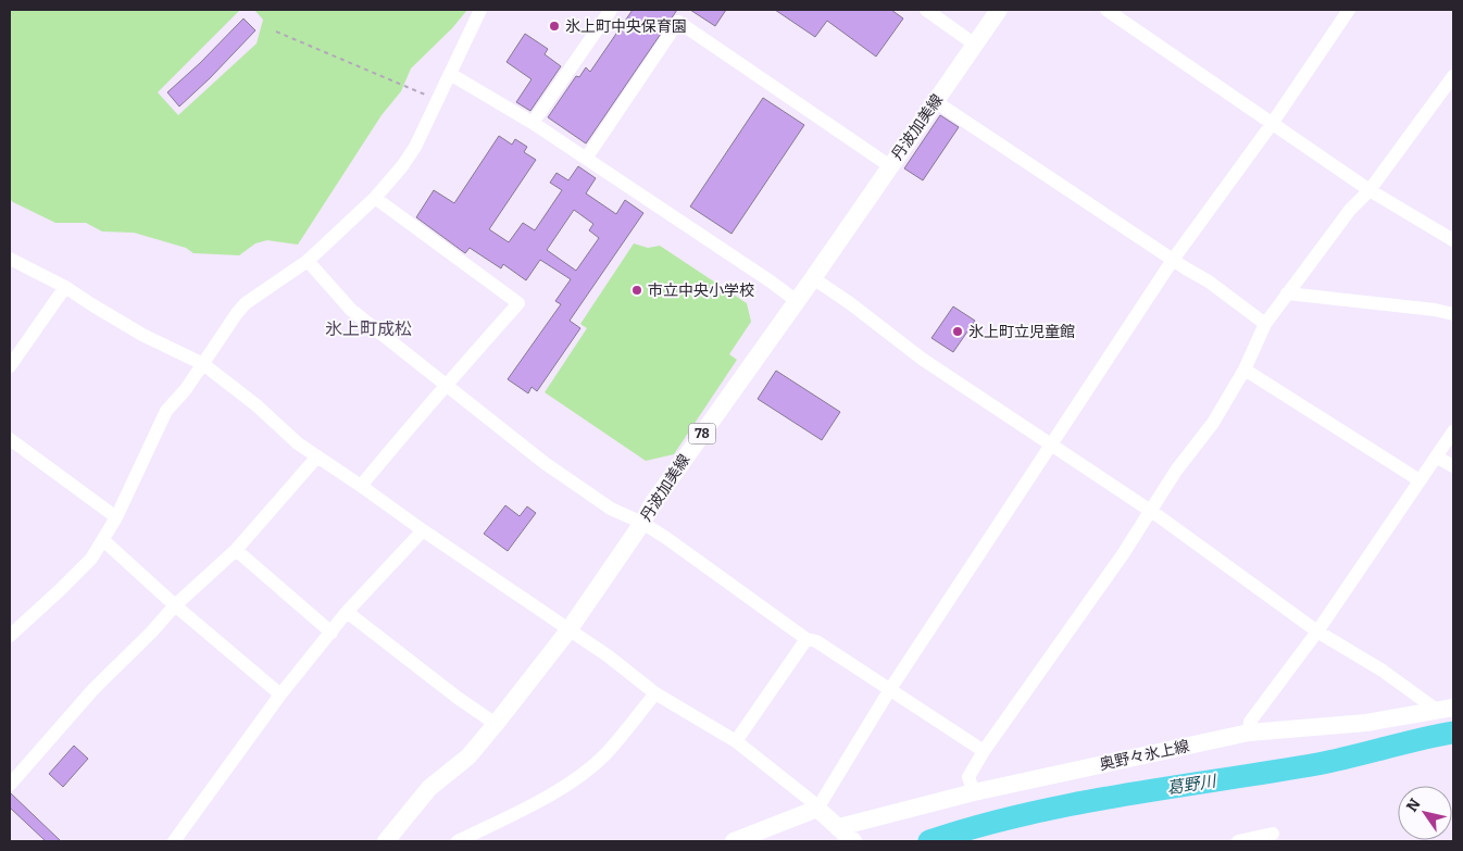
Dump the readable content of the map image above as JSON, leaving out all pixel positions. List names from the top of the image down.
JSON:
{
  "streets": {
    "main road": ["丹波加美線", "78", "奥野々氷上線"]
  },
  "districts": ["氷上町成松"],
  "water": ["葛野川"],
  "places": ["氷上町中央保育園", "市立中央小学校", "氷上町立児童館"],
  "north": "top left"
}
